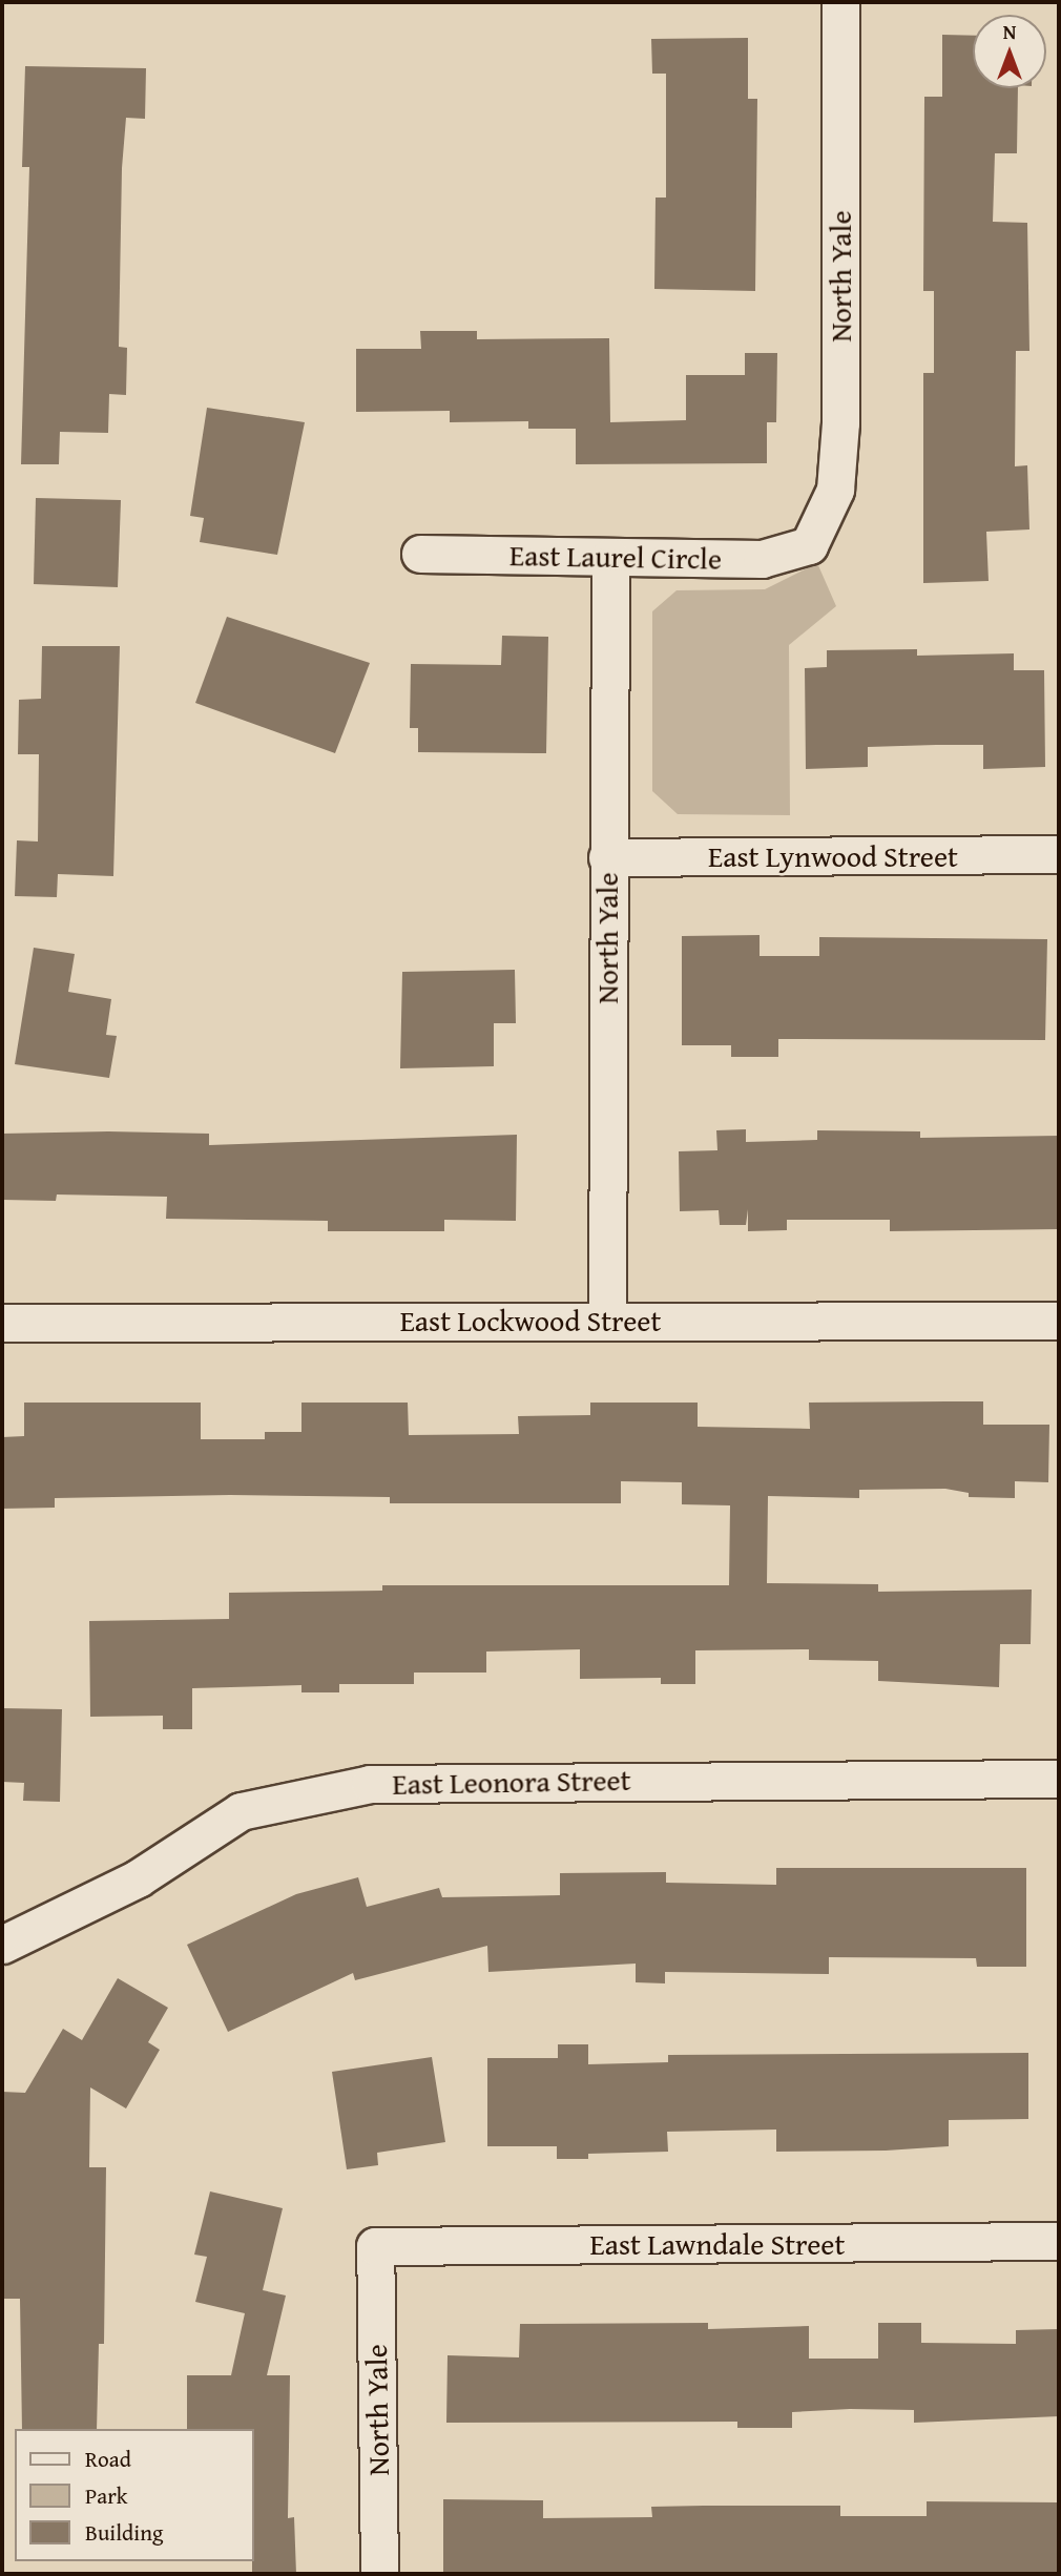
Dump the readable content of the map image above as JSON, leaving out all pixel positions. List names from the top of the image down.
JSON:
{
  "streets": {
    "street": [
      "North Yale",
      "East Laurel Circle",
      "East Lynwood Street",
      "East Lockwood Street",
      "East Leonora Street",
      "East Lawndale Street"
    ]
  },
  "crossings": [
    ["North Yale", "East Laurel Circle"],
    ["North Yale", "East Lynwood Street"],
    ["North Yale", "East Lockwood Street"],
    ["North Yale", "East Lawndale Street"]
  ],
  "legend": ["Road", "Park", "Building"],
  "north": "top"
}
